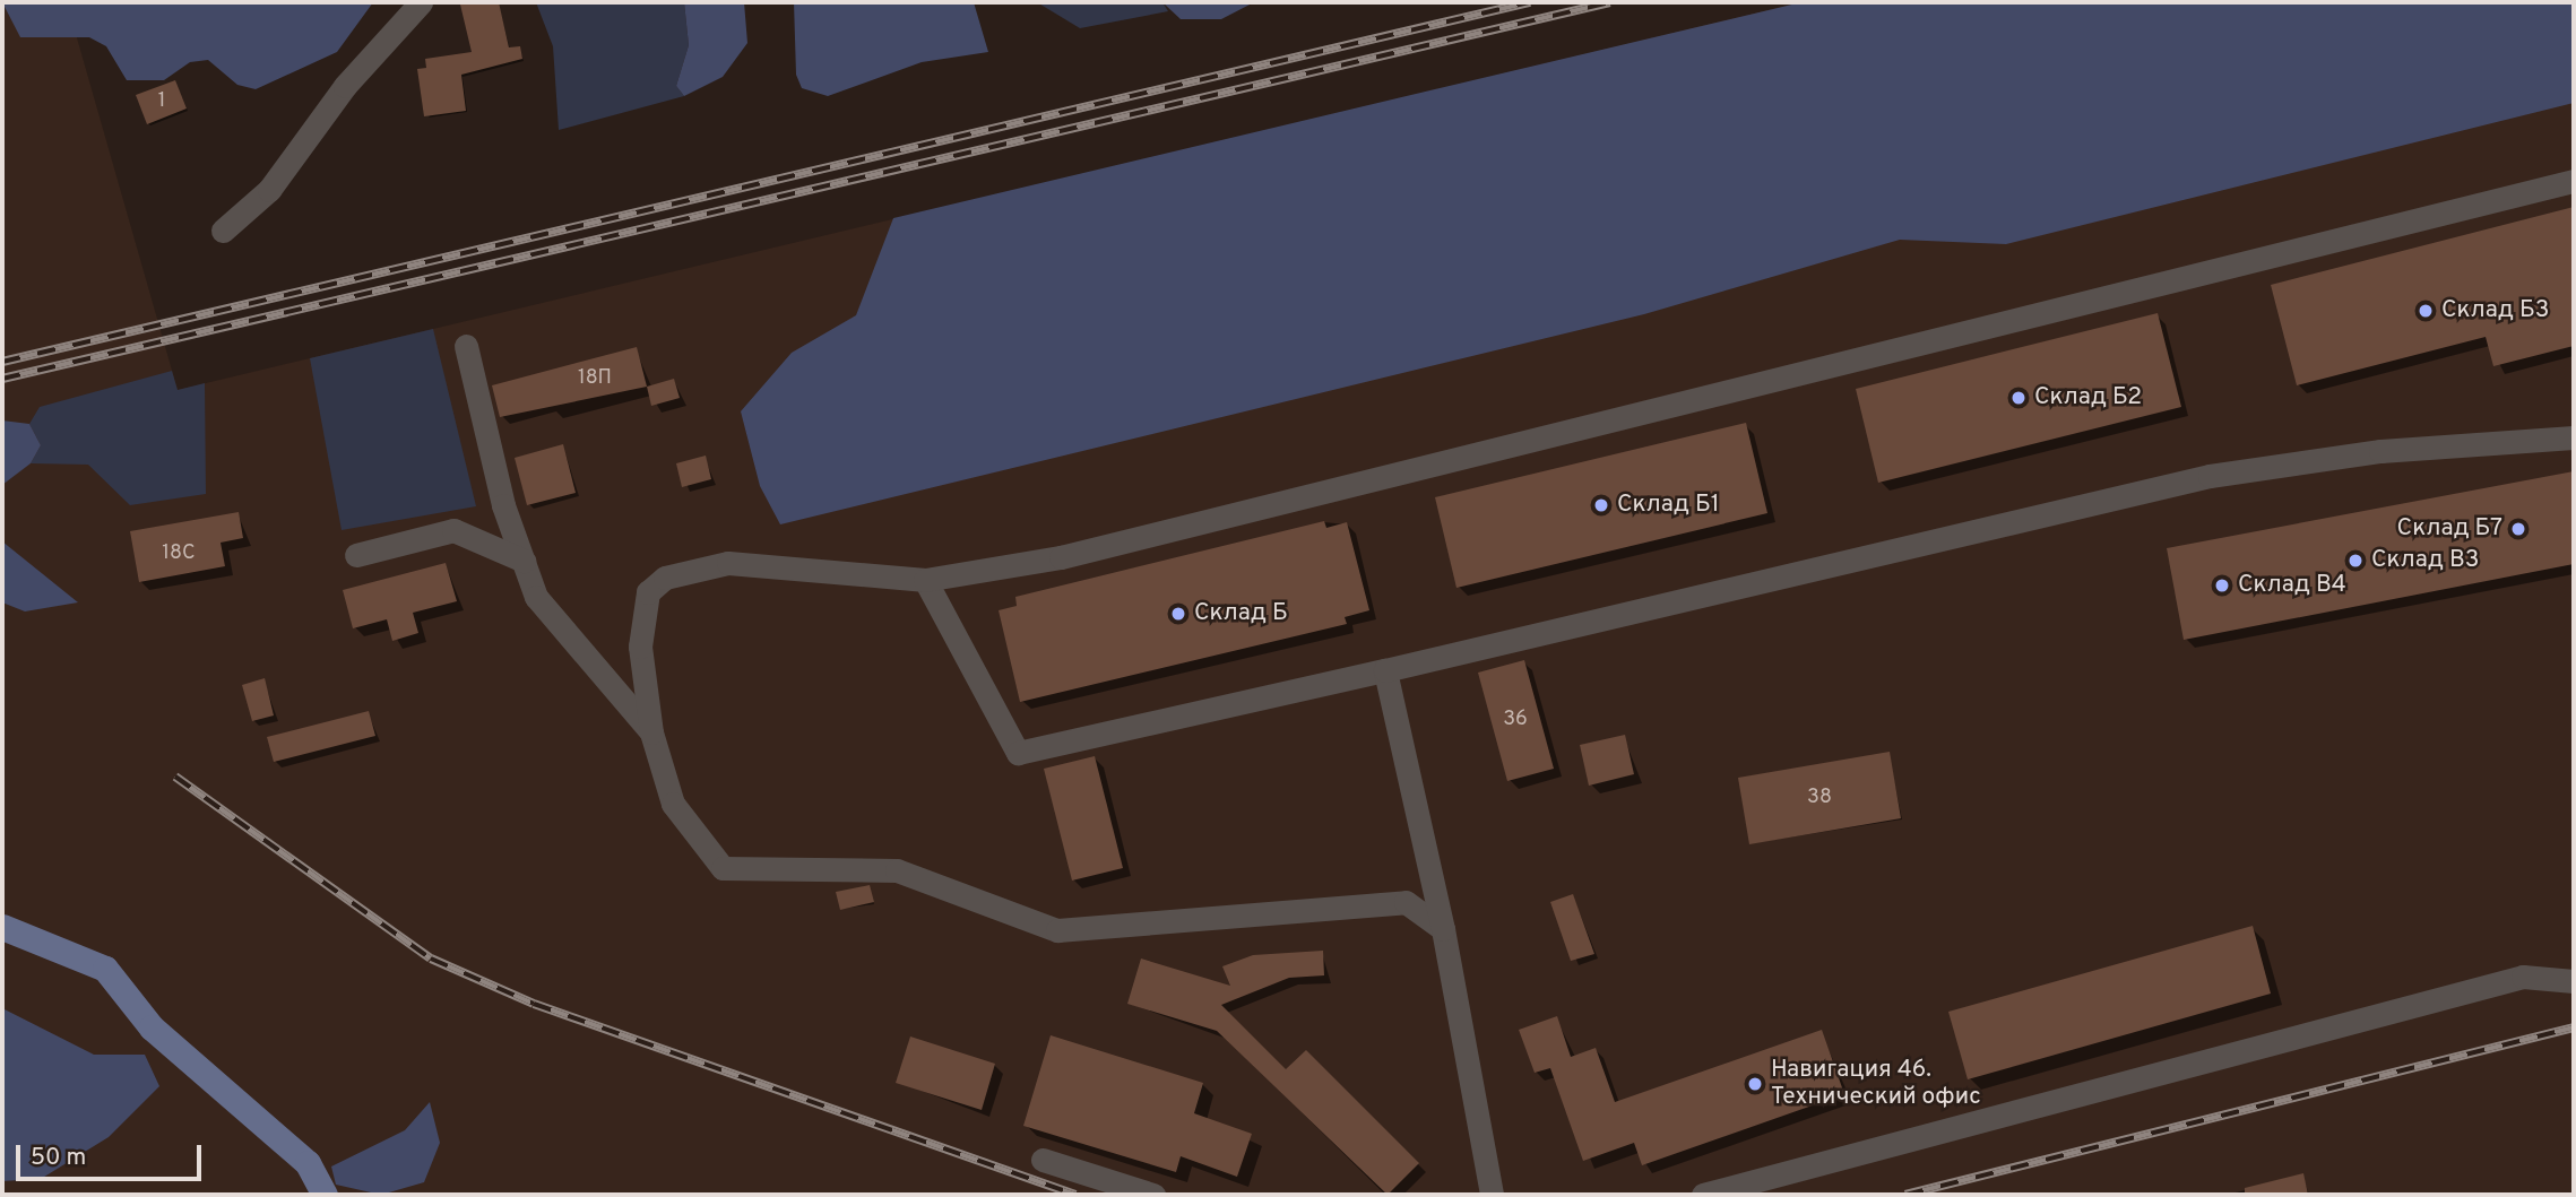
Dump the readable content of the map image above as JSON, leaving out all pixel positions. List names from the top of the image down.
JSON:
{
  "places": [
    "Склад Б3",
    "Склад Б2",
    "Склад Б1",
    "Склад Б7",
    "Склад В3",
    "Склад В4",
    "Склад Б",
    "Навигация 46. Технический офис"
  ],
  "house_numbers": [
    "1",
    "18П",
    "18С",
    "36",
    "38"
  ],
  "scale_bar": "50 m"
}
